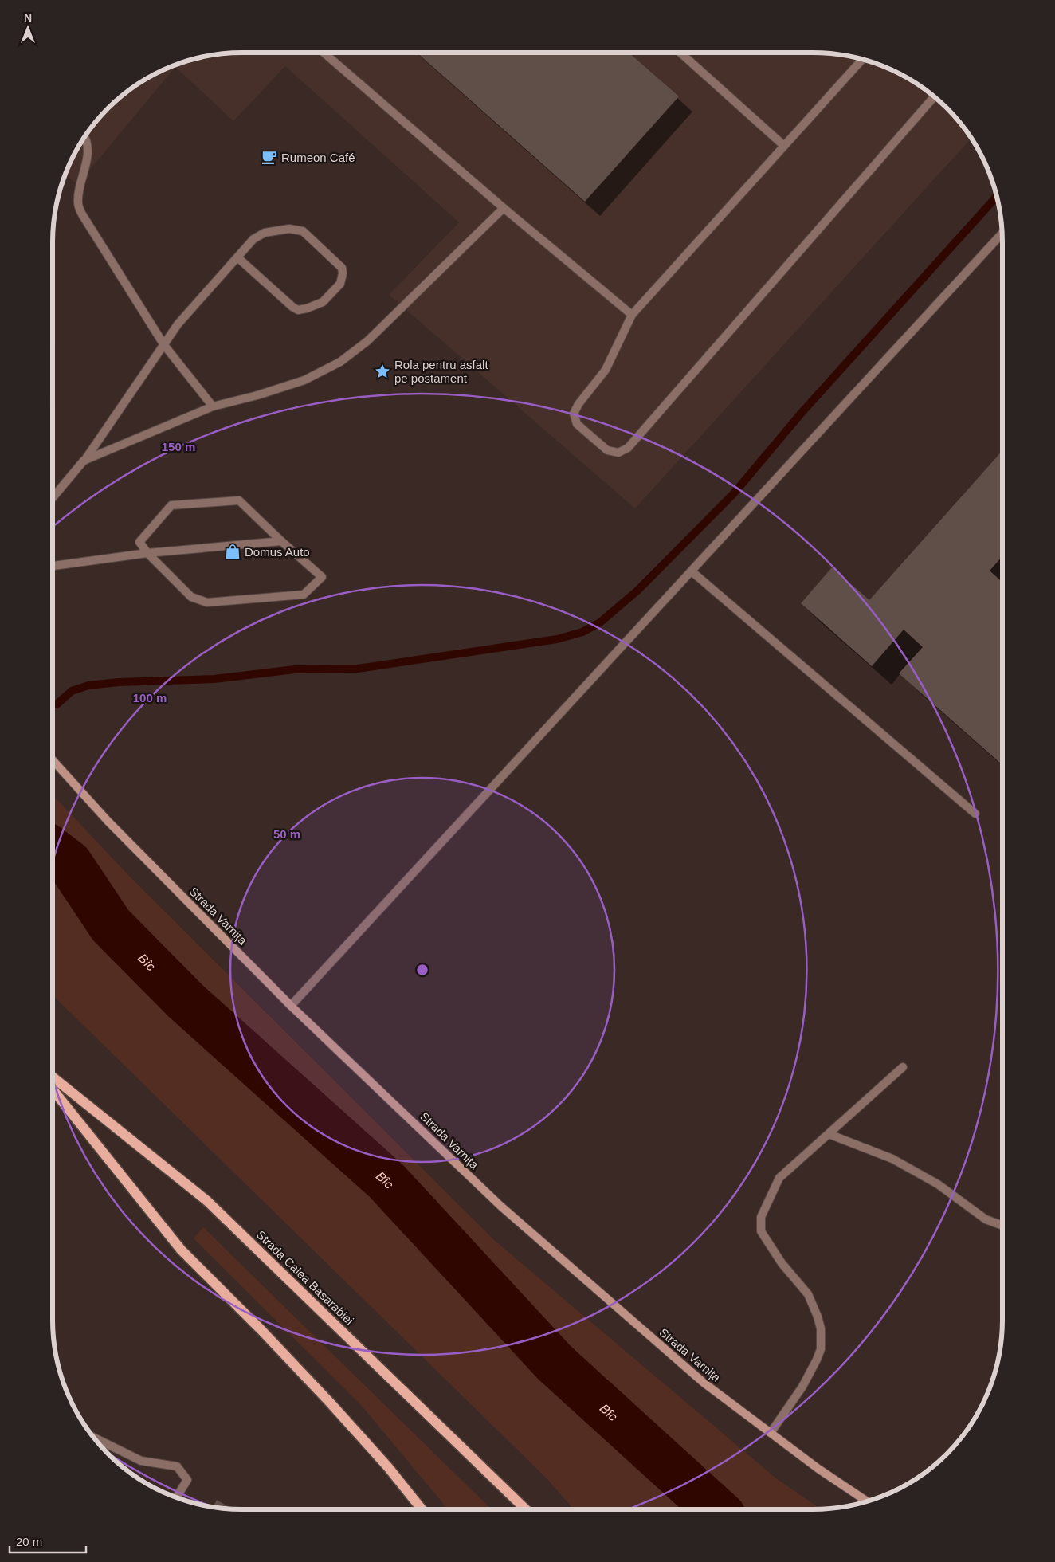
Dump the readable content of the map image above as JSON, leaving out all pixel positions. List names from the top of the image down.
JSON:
{
  "streets": {
    "main road": ["Strada Calea Basarabiei"],
    "street": ["Strada Varnița"]
  },
  "water": ["Bîc"],
  "places": {
    "cafe": ["Rumeon Café"],
    "place": ["Rola pentru asfalt pe postament"],
    "shop": ["Domus Auto"]
  },
  "scale_bar": "20 m",
  "north": "top",
  "rings": ["150 m", "100 m", "50 m"]
}
